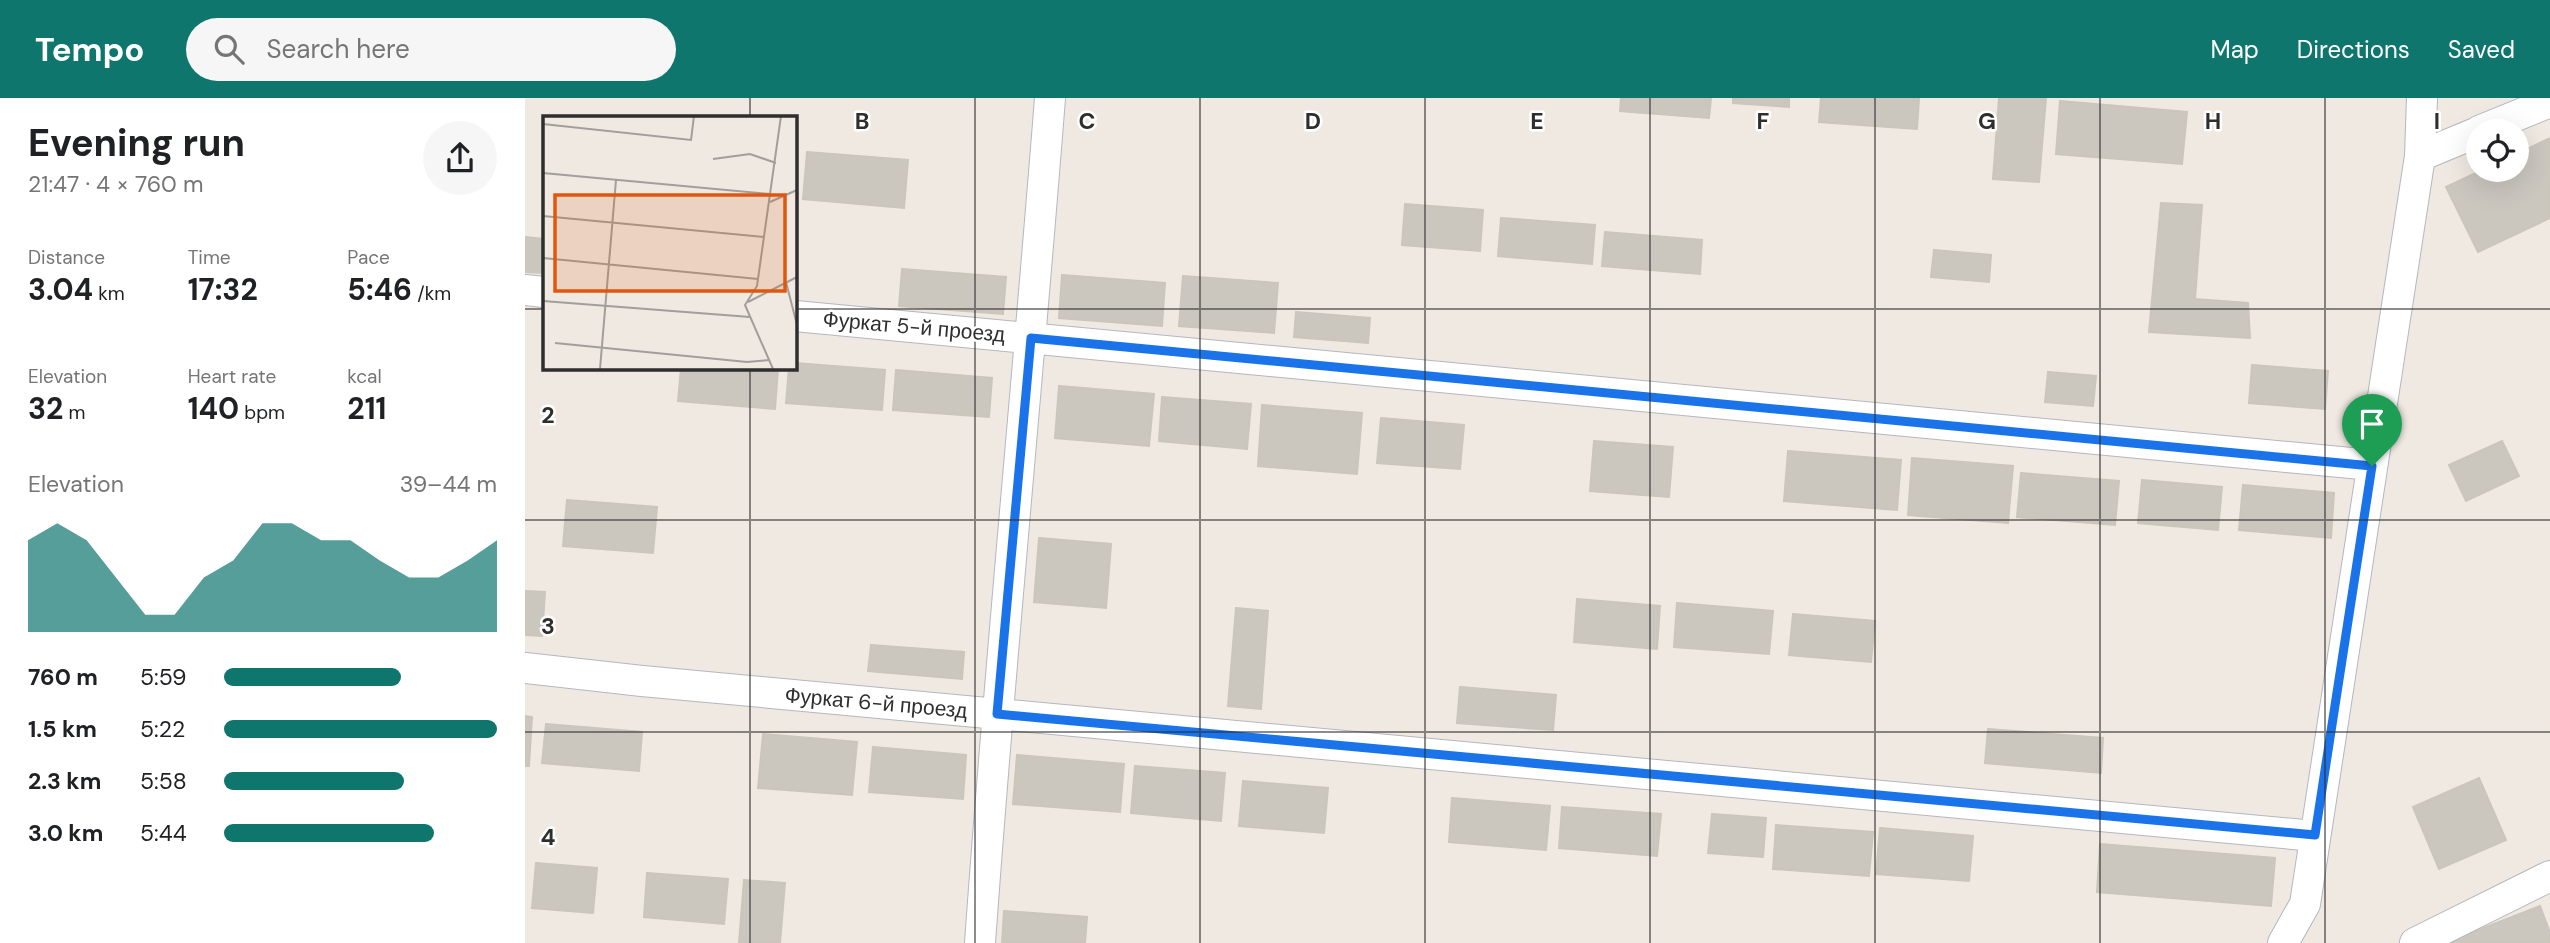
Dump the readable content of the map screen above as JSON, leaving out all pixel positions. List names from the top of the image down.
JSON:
{
  "streets": {
    "street": ["Фуркат 5-й проезд", "Фуркат 6-й проезд"]
  },
  "page": {
    "header": "Tempo",
    "search": "Search here",
    "nav": ["Map", "Directions", "Saved"],
    "heading": ["Evening run", "21:47 · 4 × 760 m"],
    "stats": [
      ["Distance", "3.04 km"],
      ["Time", "17:32"],
      ["Pace", "5:46 /km"],
      ["Elevation", "32 m"],
      ["Heart rate", "140 bpm"],
      ["kcal", "211"]
    ],
    "chart": ["Elevation", "39–44 m"],
    "list": [
      {
        "name": "760 m",
        "note": "5:59"
      },
      {
        "name": "1.5 km",
        "note": "5:22"
      },
      {
        "name": "2.3 km",
        "note": "5:58"
      },
      {
        "name": "3.0 km",
        "note": "5:44"
      }
    ]
  },
  "grid": {
    "columns": [
      "B",
      "C",
      "D",
      "E",
      "F",
      "G",
      "H",
      "I"
    ],
    "rows": ["2", "3", "4"]
  }
}
